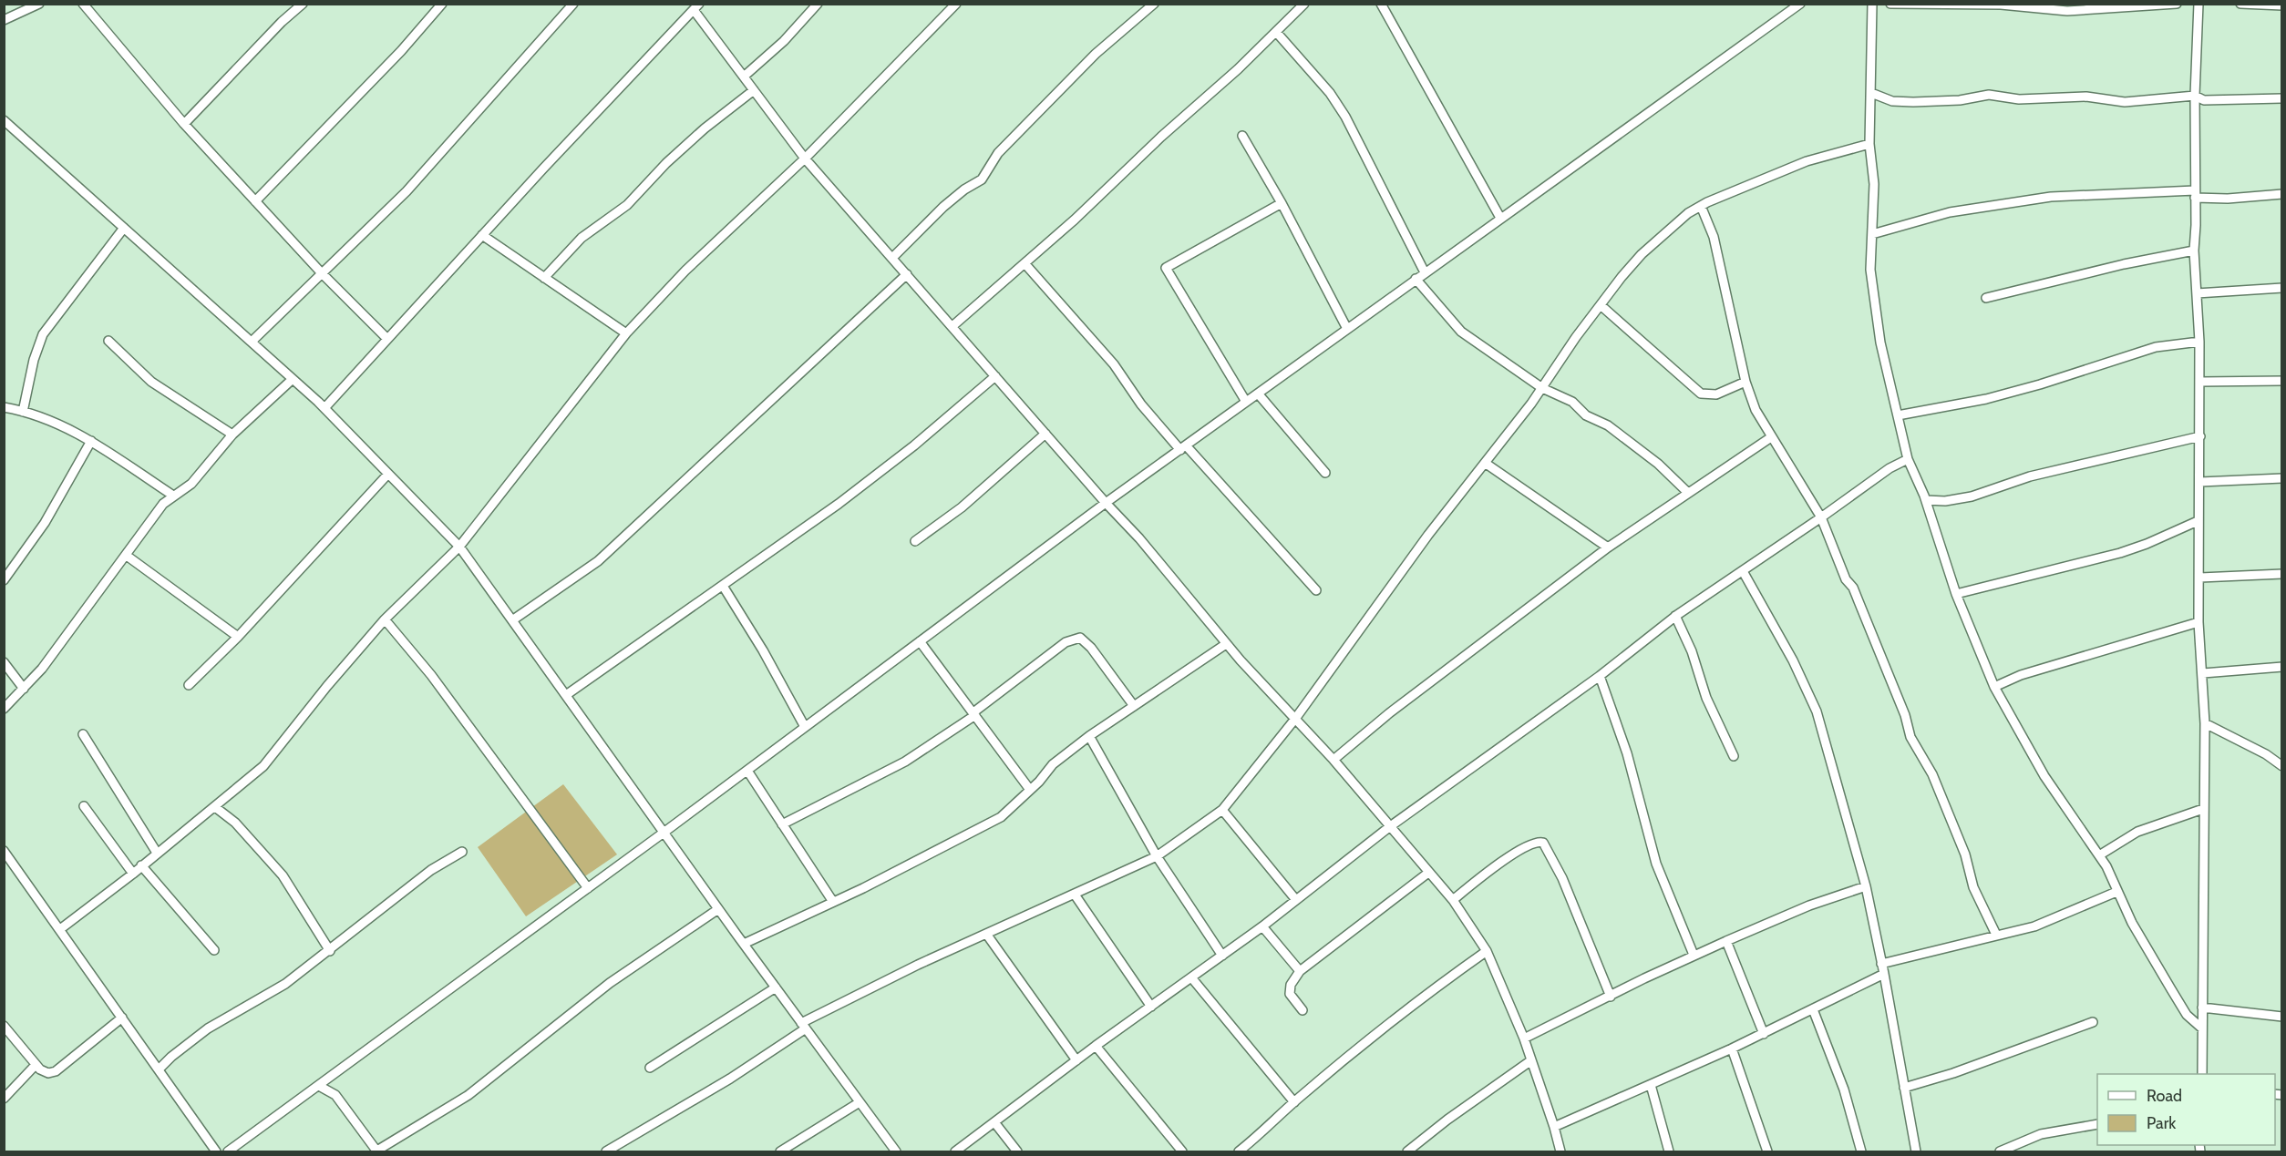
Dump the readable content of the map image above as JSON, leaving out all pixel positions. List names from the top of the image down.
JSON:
{
  "legend": ["Road", "Park"]
}
